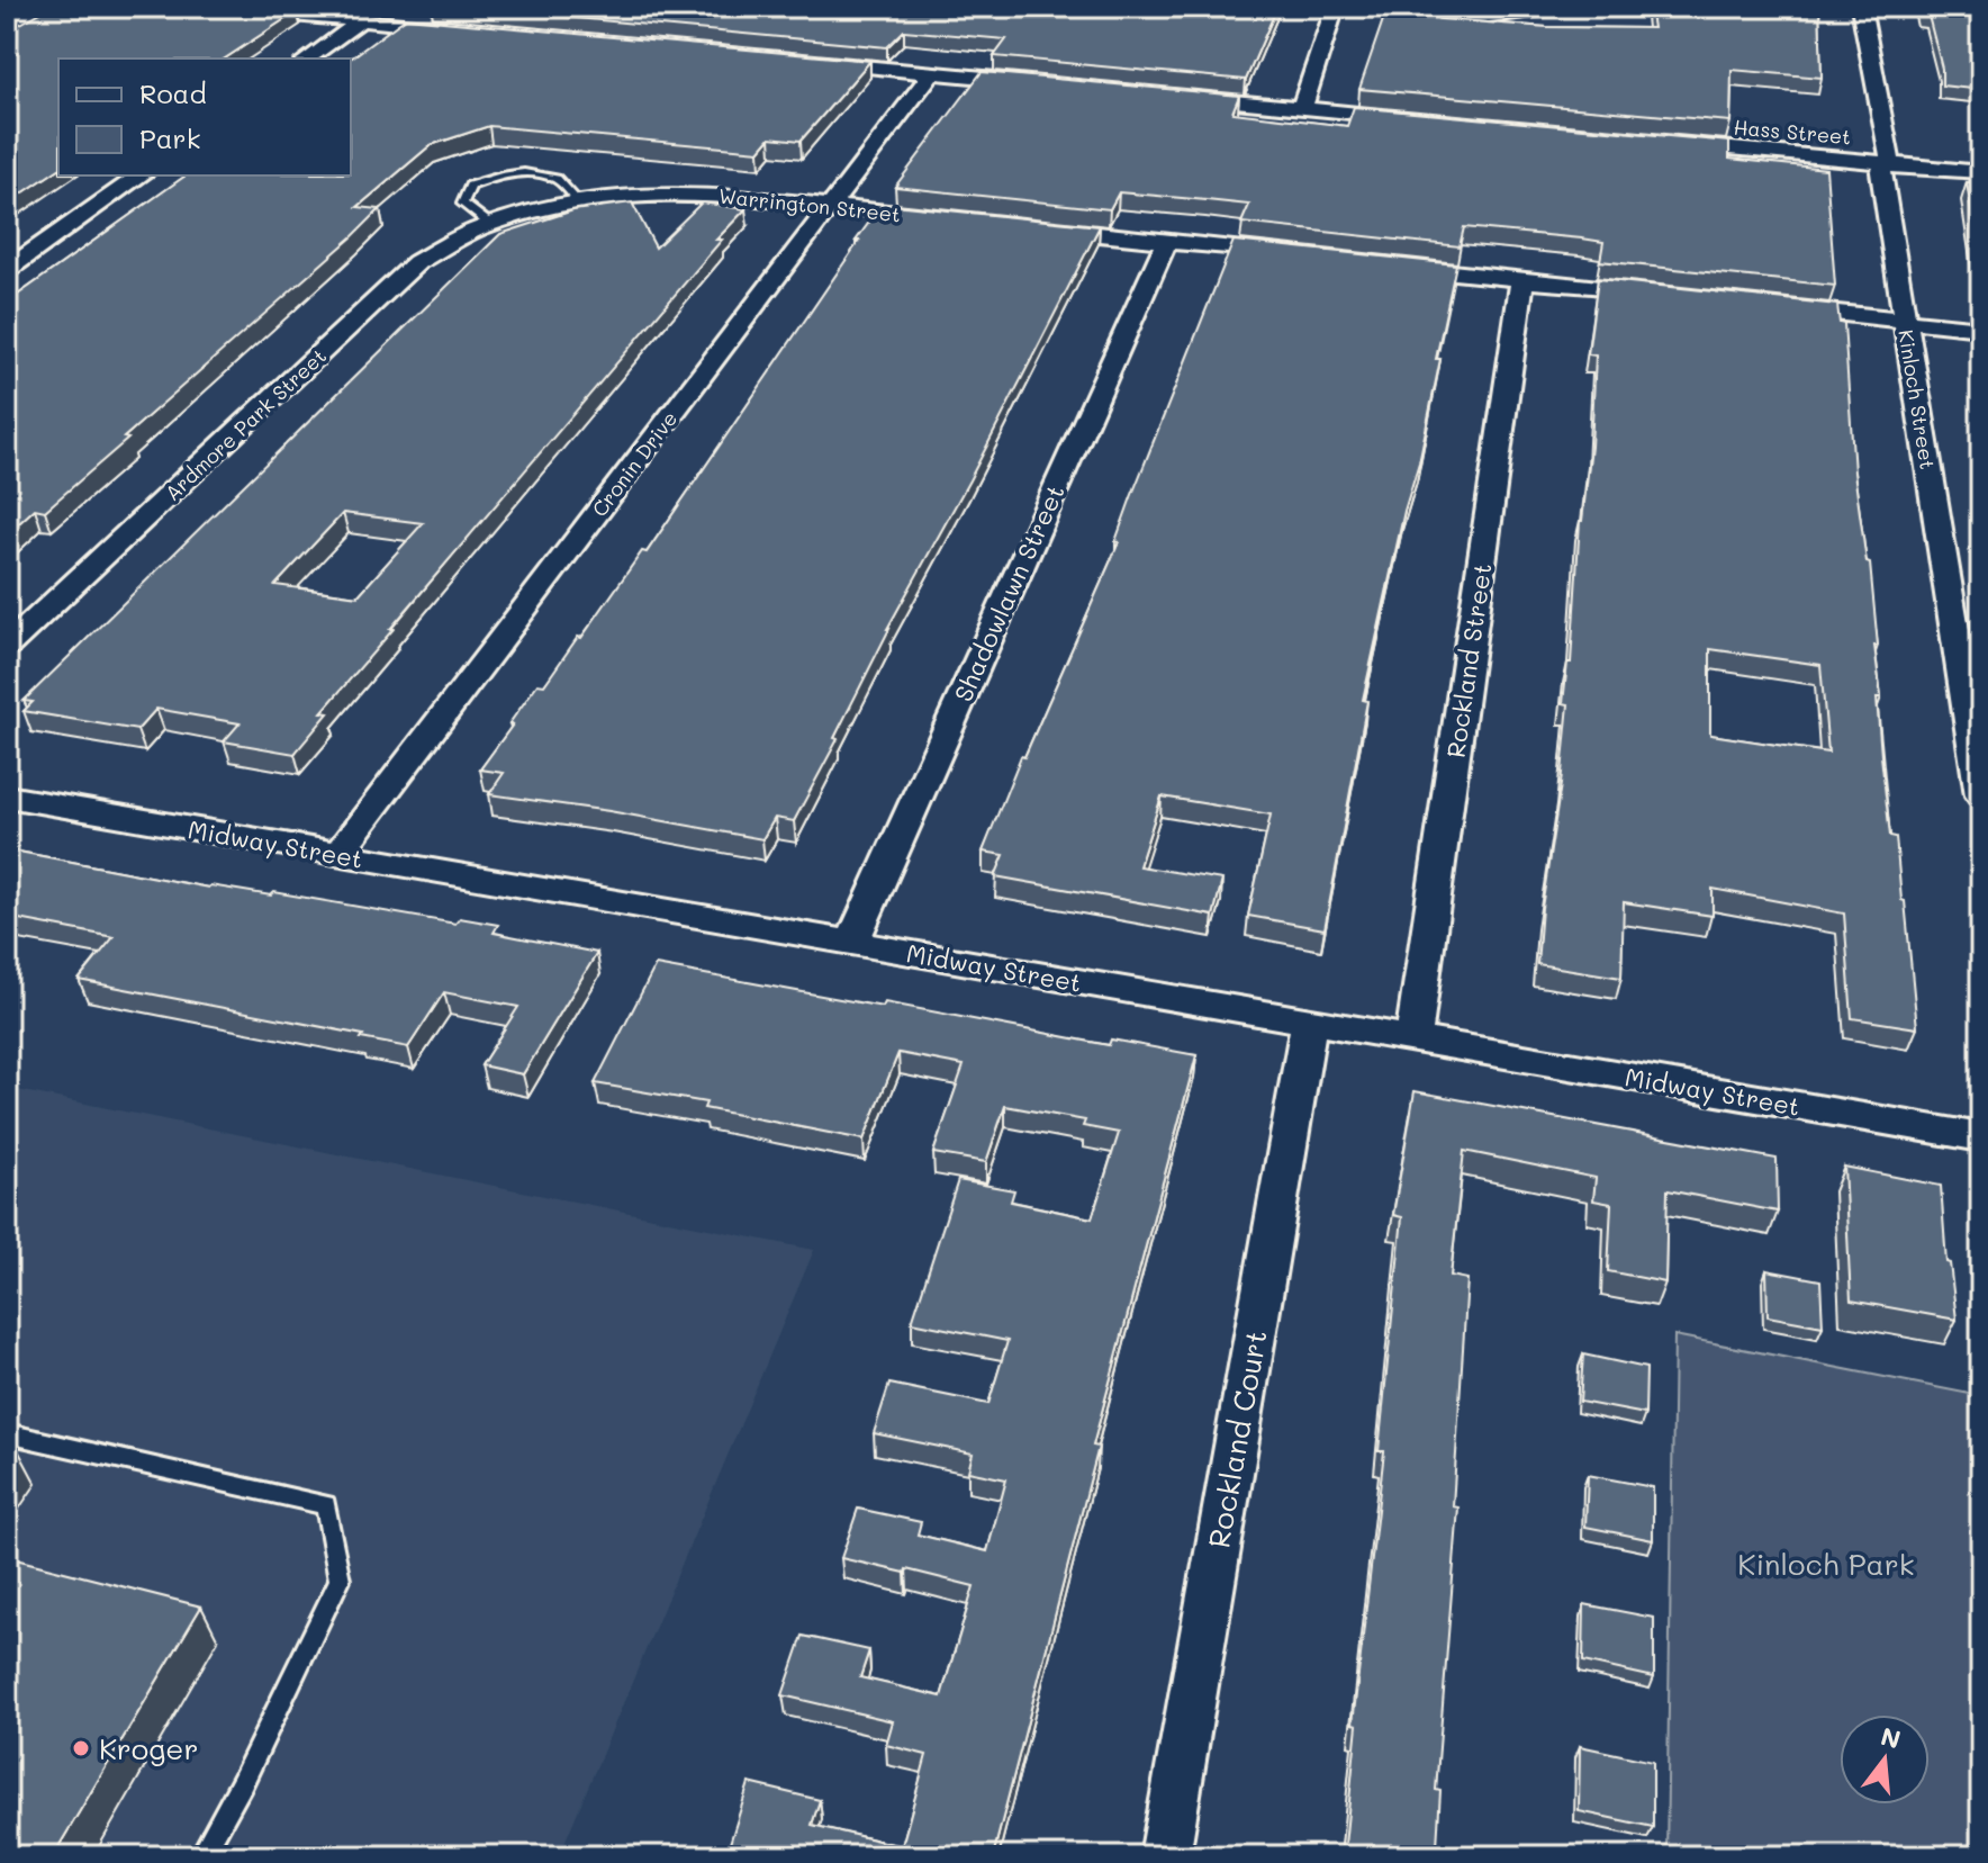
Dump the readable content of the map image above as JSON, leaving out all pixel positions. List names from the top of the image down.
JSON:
{
  "streets": {
    "street": [
      "Hass Street",
      "Warrington Street",
      "Kinloch Street",
      "Ardmore Park Street",
      "Cronin Drive",
      "Shadowlawn Street",
      "Rockland Street",
      "Midway Street",
      "Rockland Court"
    ]
  },
  "crossings": [
    ["Hass Street", "Kinloch Street"],
    ["Warrington Street", "Ardmore Park Street"],
    ["Warrington Street", "Cronin Drive"],
    ["Cronin Drive", "Midway Street"],
    ["Shadowlawn Street", "Midway Street"],
    ["Rockland Street", "Midway Street"],
    ["Midway Street", "Rockland Court"]
  ],
  "parks": ["Kinloch Park"],
  "places": ["Kroger"],
  "legend": ["Road", "Park"],
  "north": "top"
}
